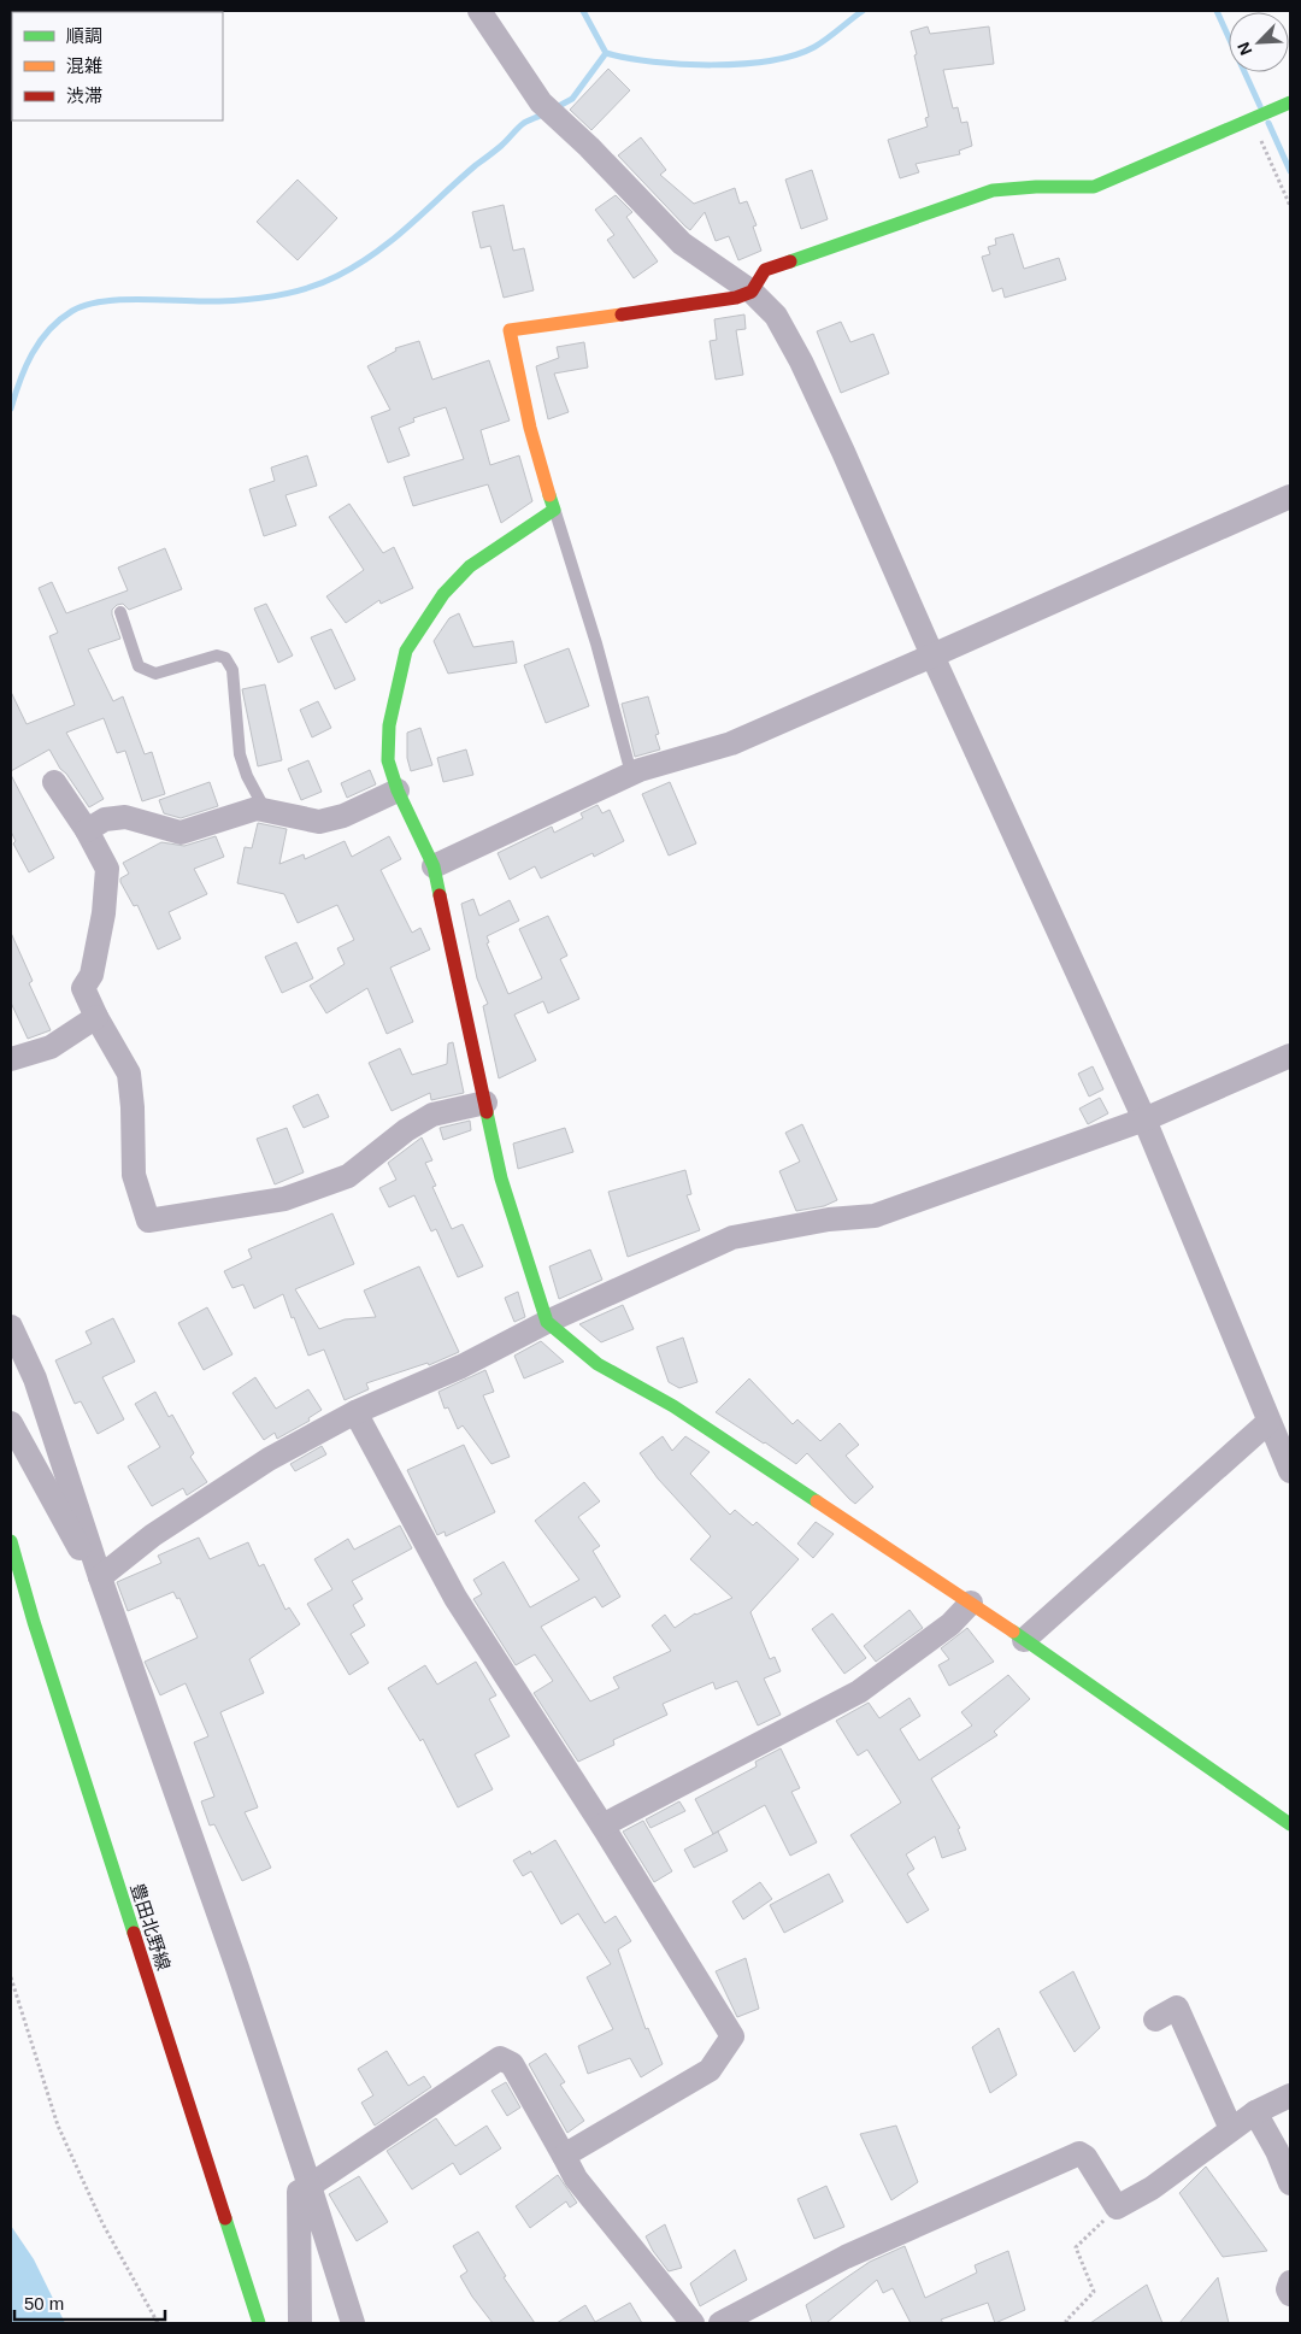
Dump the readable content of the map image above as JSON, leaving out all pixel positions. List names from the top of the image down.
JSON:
{
  "streets": {
    "street": ["豊田北野線"]
  },
  "legend": ["順調", "混雑", "渋滞"],
  "scale_bar": "50 m",
  "north": "bottom left"
}
